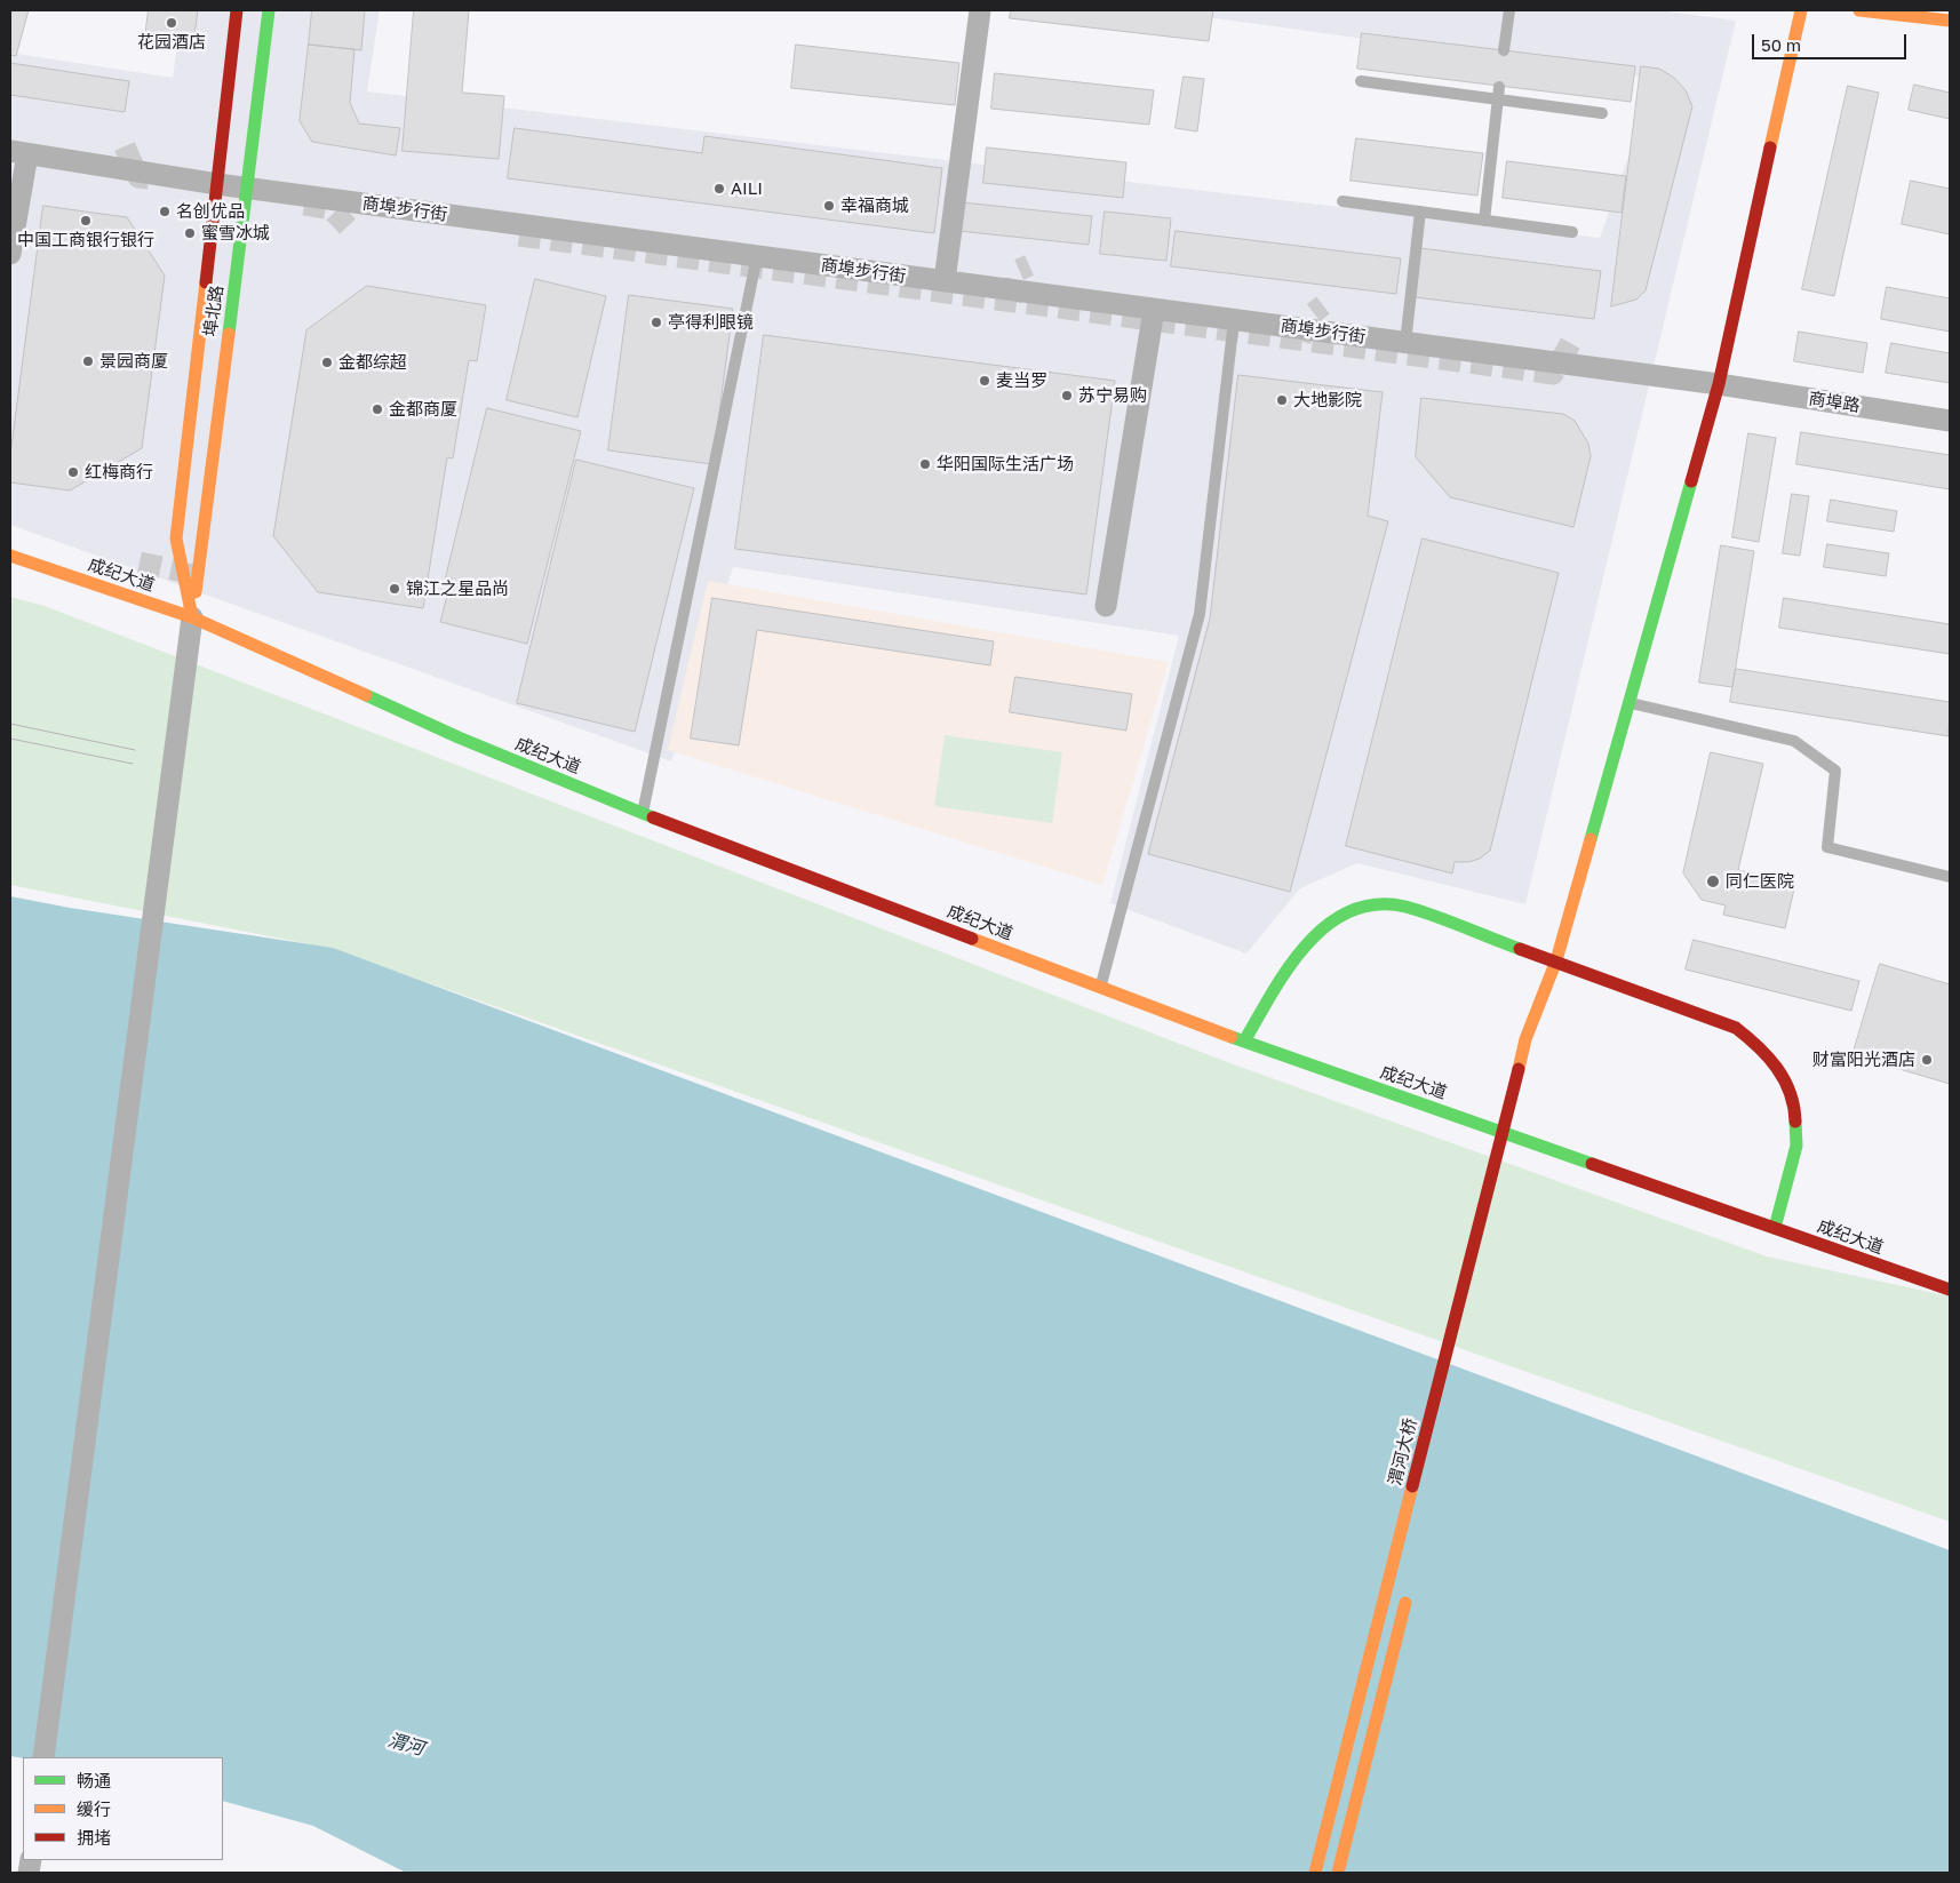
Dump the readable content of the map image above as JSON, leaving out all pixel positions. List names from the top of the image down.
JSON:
{
  "streets": {
    "main road": ["埠北路", "成纪大道", "渭河大桥"],
    "street": ["商埠步行街", "商埠路"]
  },
  "crossings": [
    ["商埠步行街", "埠北路"],
    ["商埠步行街", "商埠路"],
    ["埠北路", "成纪大道"]
  ],
  "water": ["渭河"],
  "places": [
    "花园酒店",
    "AILI",
    "幸福商城",
    "名创优品",
    "中国工商银行银行",
    "蜜雪冰城",
    "亭得利眼镜",
    "景园商厦",
    "金都综超",
    "麦当罗",
    "苏宁易购",
    "大地影院",
    "金都商厦",
    "华阳国际生活广场",
    "红梅商行",
    "锦江之星品尚",
    "同仁医院",
    "财富阳光酒店"
  ],
  "legend": ["畅通", "缓行", "拥堵"],
  "scale_bar": "50 m"
}
